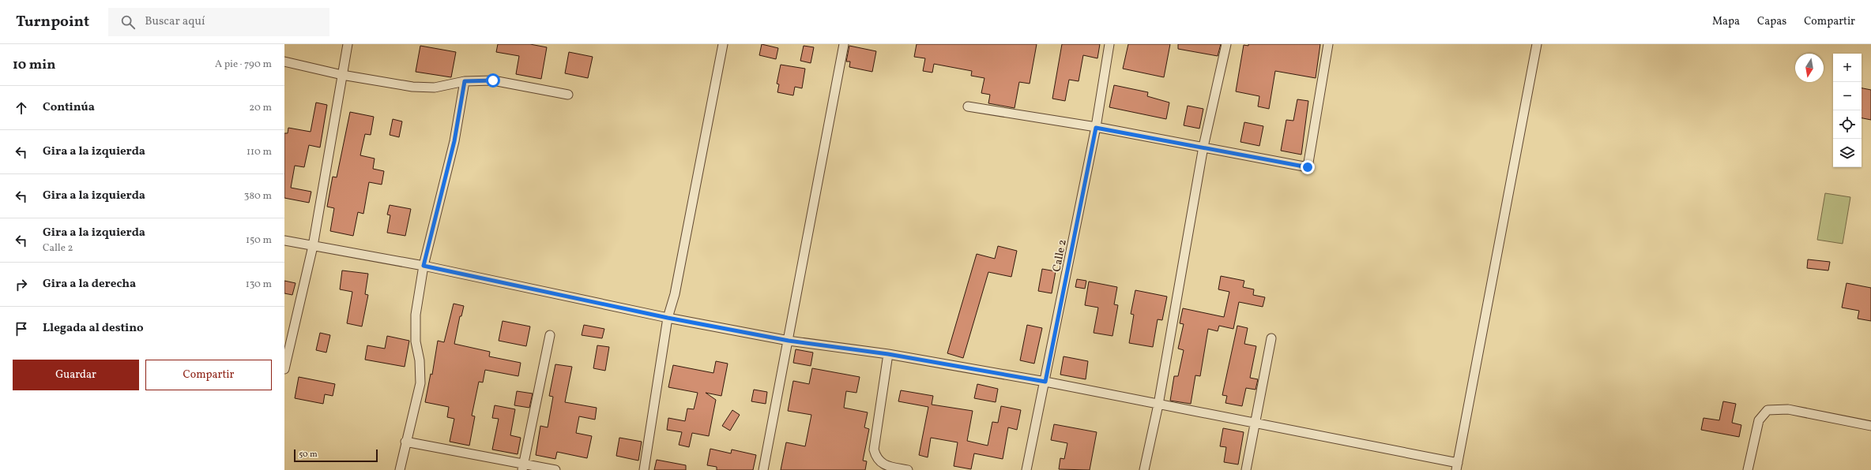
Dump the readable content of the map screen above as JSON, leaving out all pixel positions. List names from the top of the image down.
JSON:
{
  "streets": {
    "street": ["Calle 2"]
  },
  "scale_bar": "50 m",
  "north": "bottom",
  "page": {
    "header": "Turnpoint",
    "search": "Buscar aquí",
    "nav": ["Mapa", "Capas", "Compartir"],
    "heading": ["10 min", "A pie · 790 m"],
    "map_buttons": ["+", "−"],
    "list": [
      ["Continúa", "20 m"],
      ["Gira a la izquierda", "110 m"],
      ["Gira a la izquierda", "380 m"],
      ["Gira a la izquierda", "Calle 2", "150 m"],
      ["Gira a la derecha", "130 m"],
      "Llegada al destino"
    ],
    "buttons": ["Guardar", "Compartir"],
    "scale": "50 m"
  }
}
